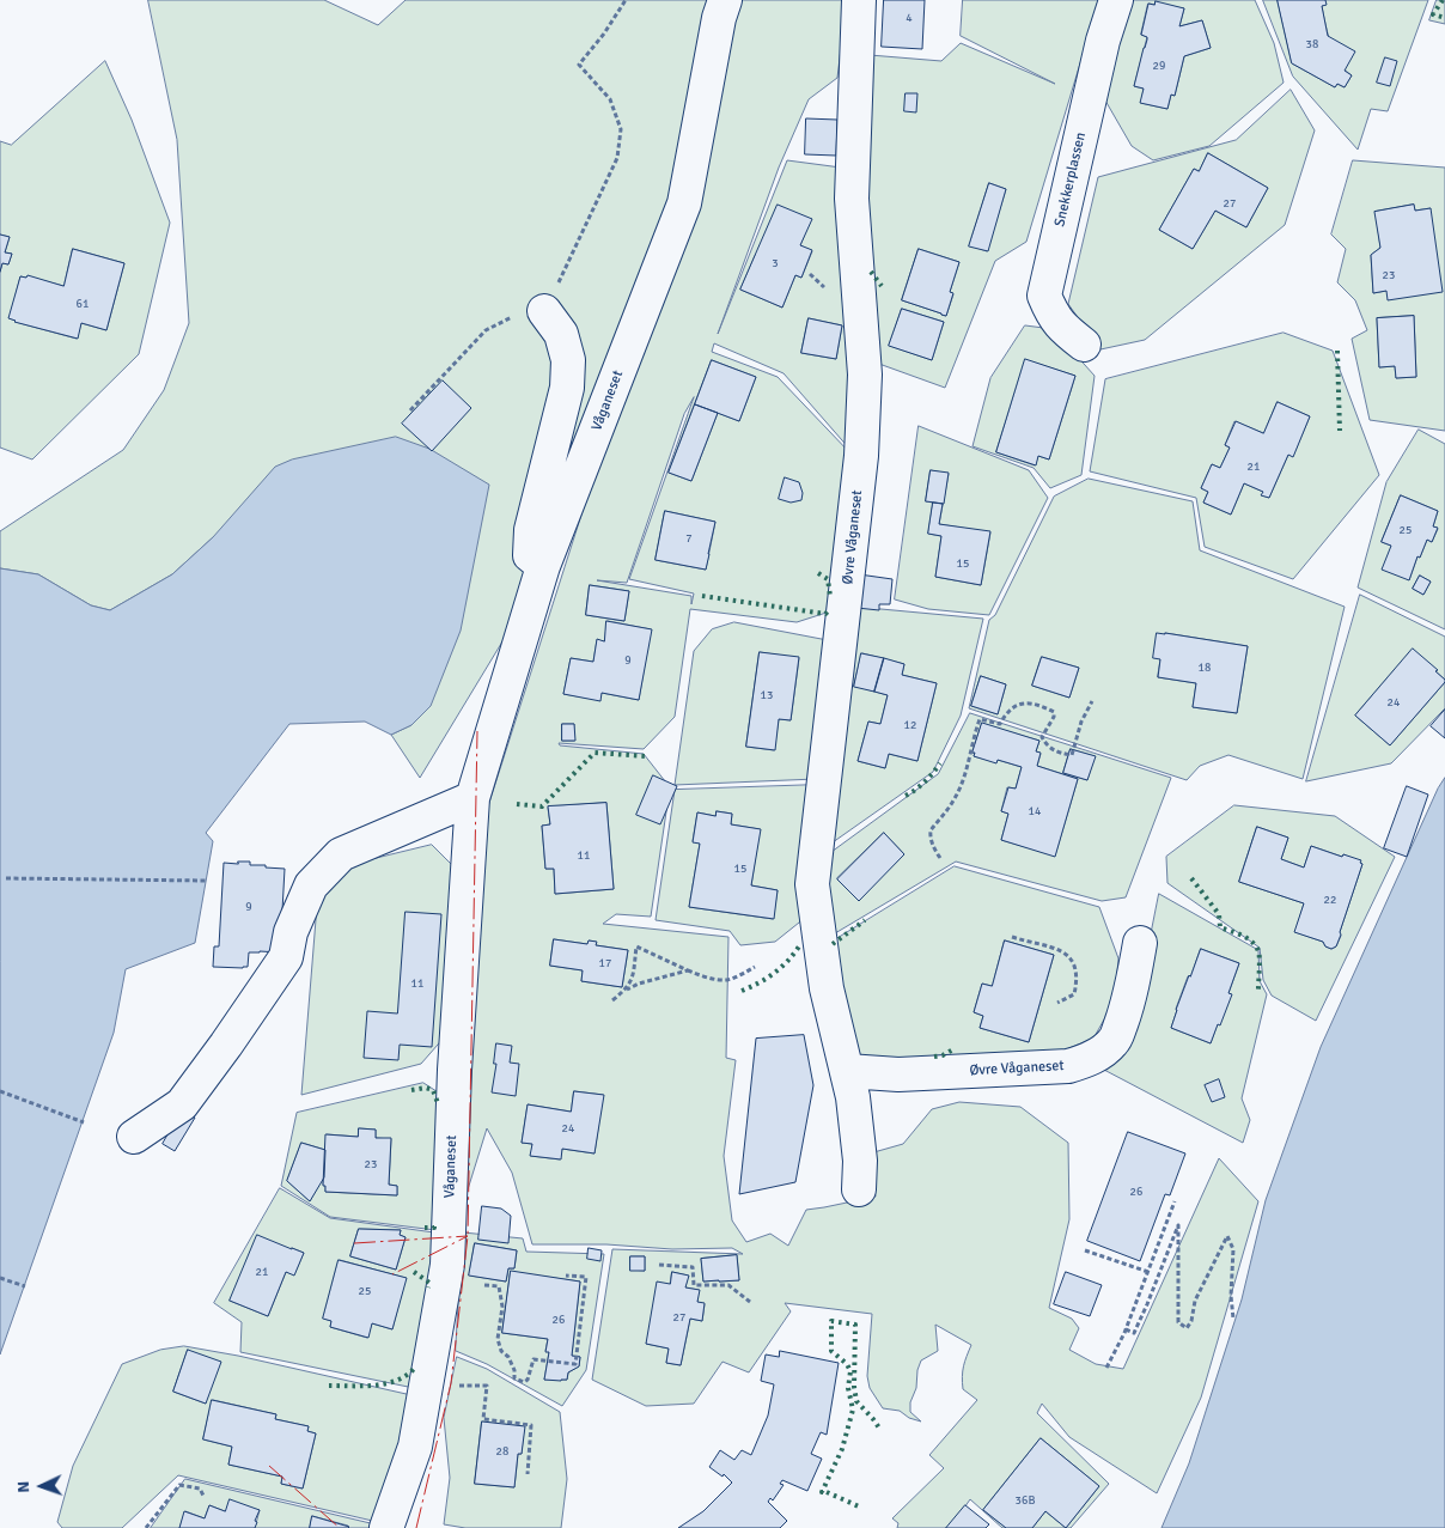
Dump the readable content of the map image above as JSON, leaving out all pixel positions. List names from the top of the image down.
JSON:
{
  "streets": {
    "street": ["Snekkerplassen", "Våganeset", "Øvre Våganeset"]
  },
  "house_numbers": [
    "4",
    "38",
    "29",
    "27",
    "3",
    "23",
    "61",
    "21",
    "25",
    "7",
    "15",
    "9",
    "18",
    "13",
    "24",
    "12",
    "14",
    "11",
    "15",
    "22",
    "9",
    "17",
    "11",
    "24",
    "23",
    "26",
    "21",
    "25",
    "27",
    "26",
    "28",
    "36B"
  ],
  "north": "left"
}
